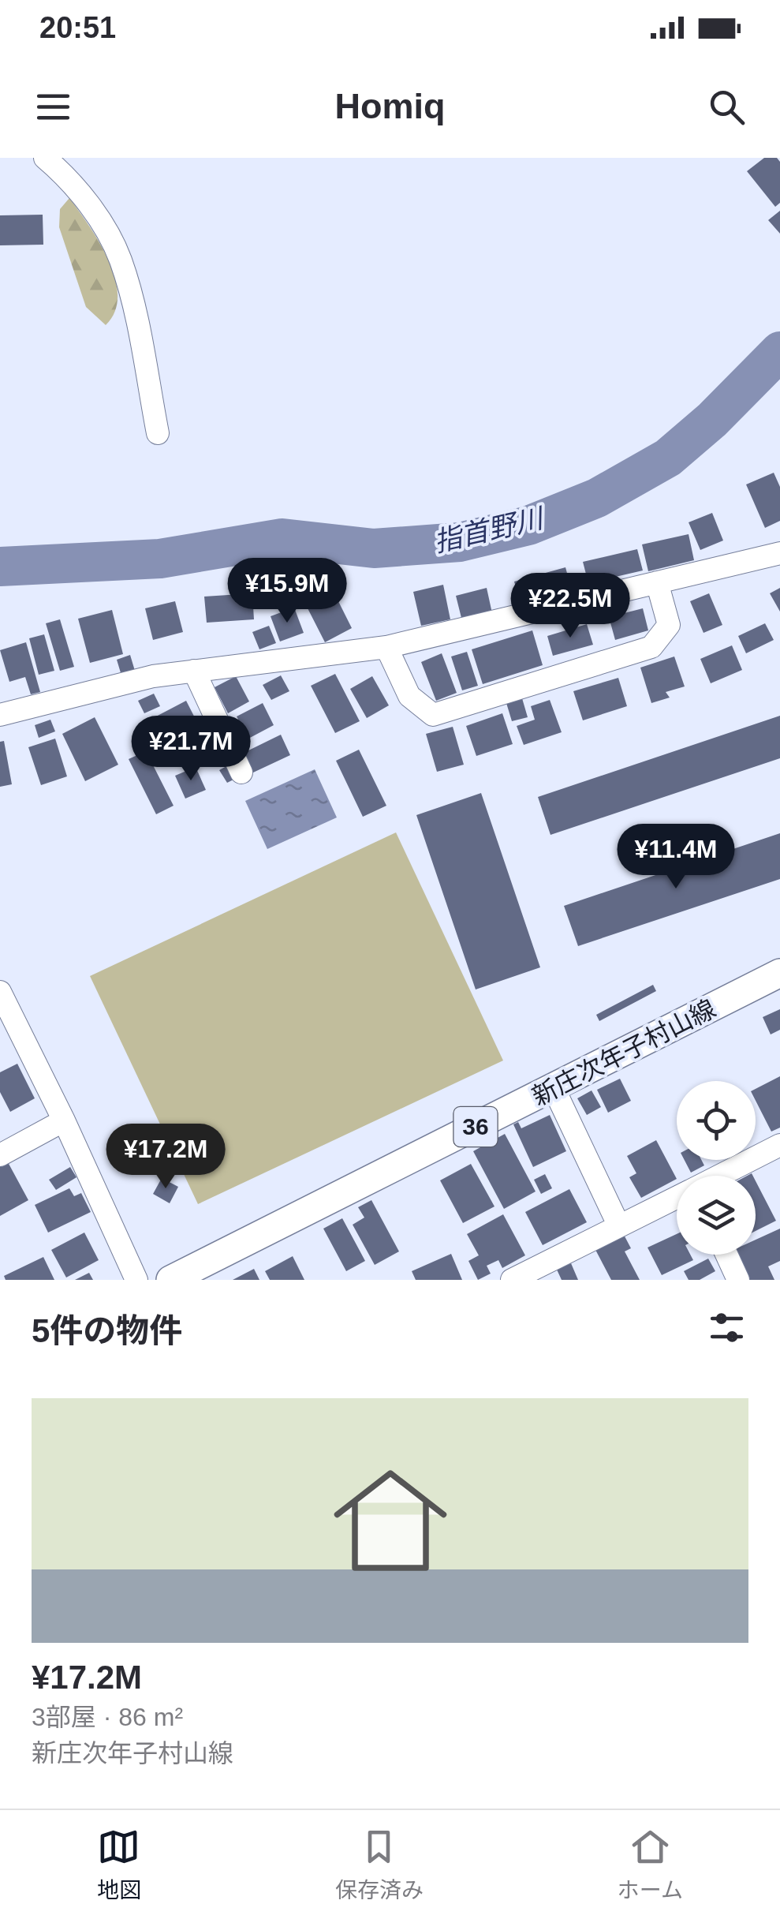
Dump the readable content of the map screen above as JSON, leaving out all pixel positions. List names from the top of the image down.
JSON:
{
  "streets": {
    "main road": ["新庄次年子村山線", "36"]
  },
  "water": ["指首野川"],
  "page": {
    "status": "20:51",
    "header": "Homiq",
    "price": [
      "¥15.9M",
      "¥22.5M",
      "¥21.7M",
      "¥11.4M",
      "¥17.2M"
    ],
    "heading": "5件の物件",
    "list": [
      {
        "name": "¥17.2M",
        "note": "3部屋 · 86 m² · 新庄次年子村山線"
      }
    ],
    "tabs": ["地図", "保存済み", "ホーム"]
  }
}
